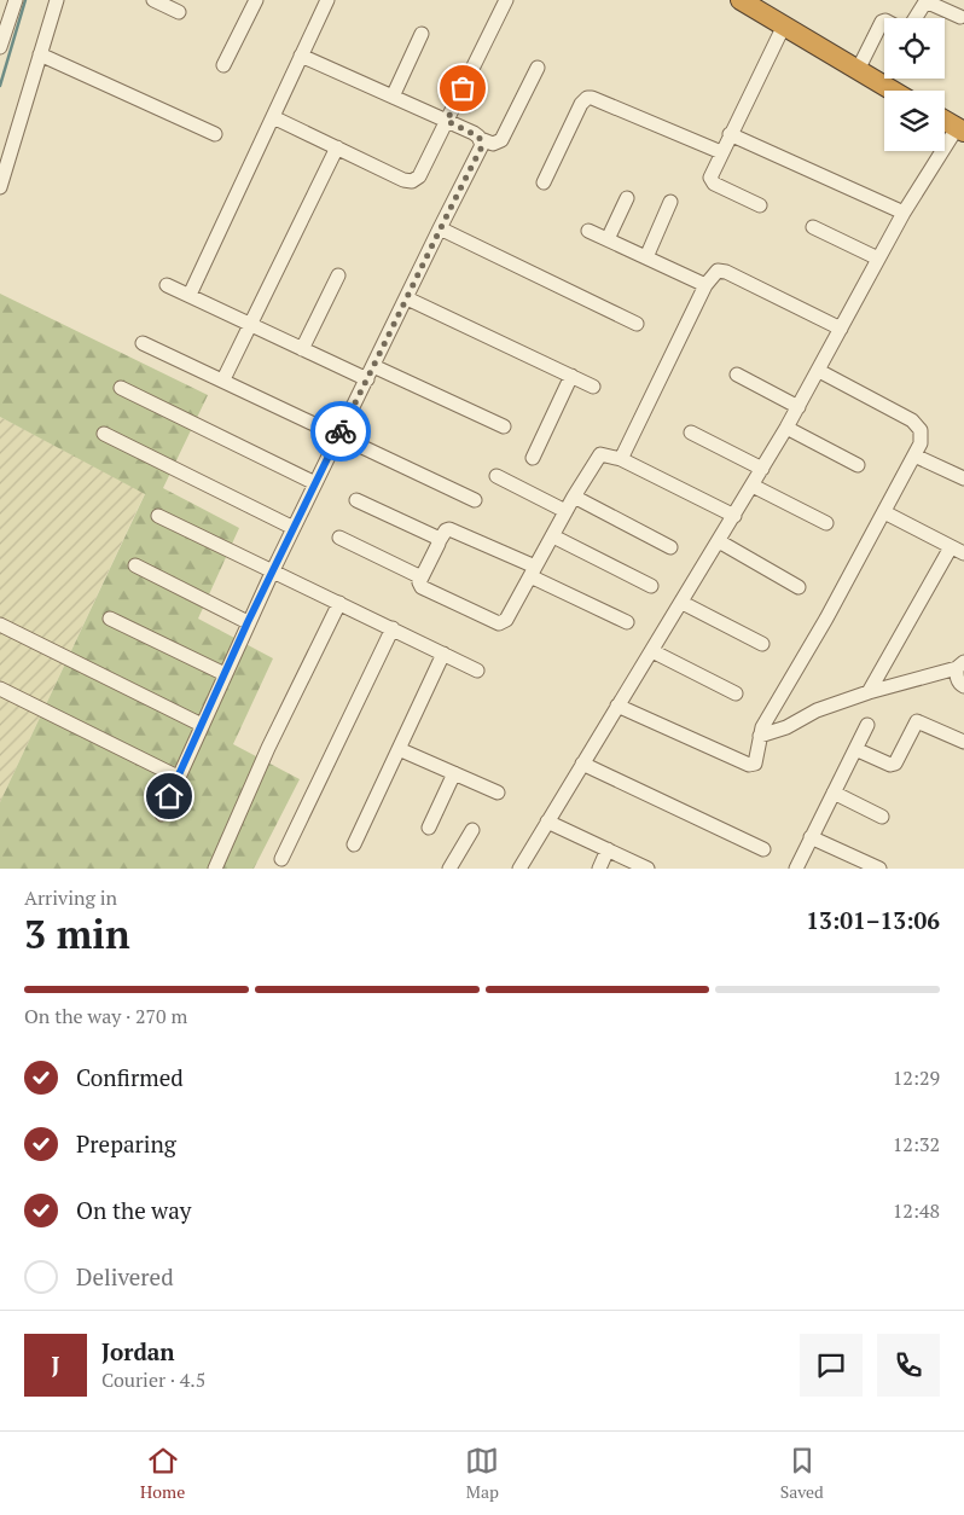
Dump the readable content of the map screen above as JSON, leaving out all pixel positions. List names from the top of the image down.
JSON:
{
  "page": {
    "heading": ["3 min", "Arriving in", "13:01–13:06"],
    "panel": ["Jordan", "Courier · 4.5"],
    "bar": "On the way · 270 m",
    "list": [
      ["Confirmed", "12:29"],
      ["Preparing", "12:32"],
      ["On the way", "12:48"],
      "Delivered"
    ],
    "round": "J",
    "tabs": ["Home", "Map", "Saved"]
  }
}
